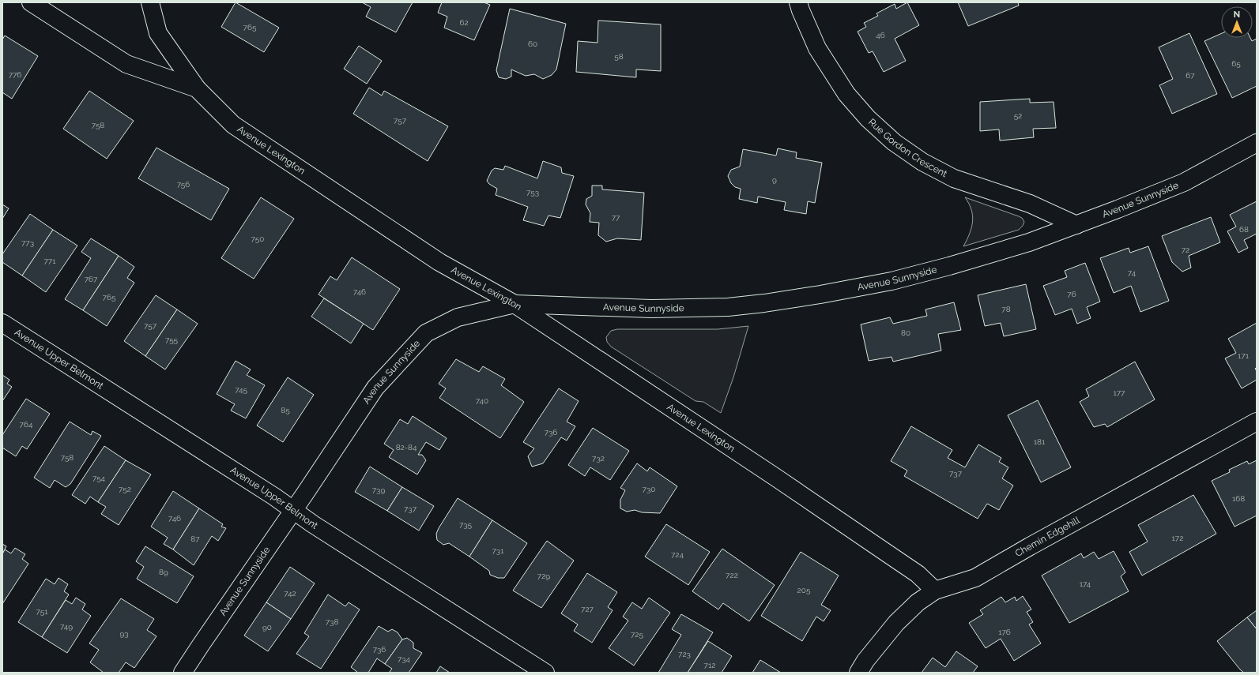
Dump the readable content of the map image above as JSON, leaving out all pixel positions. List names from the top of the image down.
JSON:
{
  "streets": {
    "street": [
      "Rue Gordon Crescent",
      "Avenue Lexington",
      "Avenue Sunnyside",
      "Avenue Upper Belmont",
      "Chemin Edgehill"
    ]
  },
  "crossings": [
    ["Rue Gordon Crescent", "Avenue Sunnyside"],
    ["Avenue Lexington", "Avenue Sunnyside"],
    ["Avenue Lexington", "Chemin Edgehill"],
    ["Avenue Sunnyside", "Avenue Upper Belmont"]
  ],
  "house_numbers": [
    "62",
    "765",
    "46",
    "60",
    "58",
    "65",
    "776",
    "67",
    "52",
    "757",
    "758",
    "9",
    "756",
    "753",
    "77",
    "68",
    "750",
    "773",
    "72",
    "771",
    "74",
    "767",
    "746",
    "76",
    "765",
    "78",
    "757",
    "80",
    "755",
    "171",
    "745",
    "177",
    "740",
    "85",
    "764",
    "736",
    "181",
    "82-84",
    "758",
    "732",
    "737",
    "754",
    "752",
    "730",
    "739",
    "168",
    "737",
    "746",
    "735",
    "172",
    "87",
    "731",
    "724",
    "89",
    "722",
    "729",
    "174",
    "205",
    "742",
    "727",
    "751",
    "738",
    "749",
    "90",
    "176",
    "93",
    "725",
    "736",
    "723",
    "734",
    "712"
  ],
  "north": "top"
}
